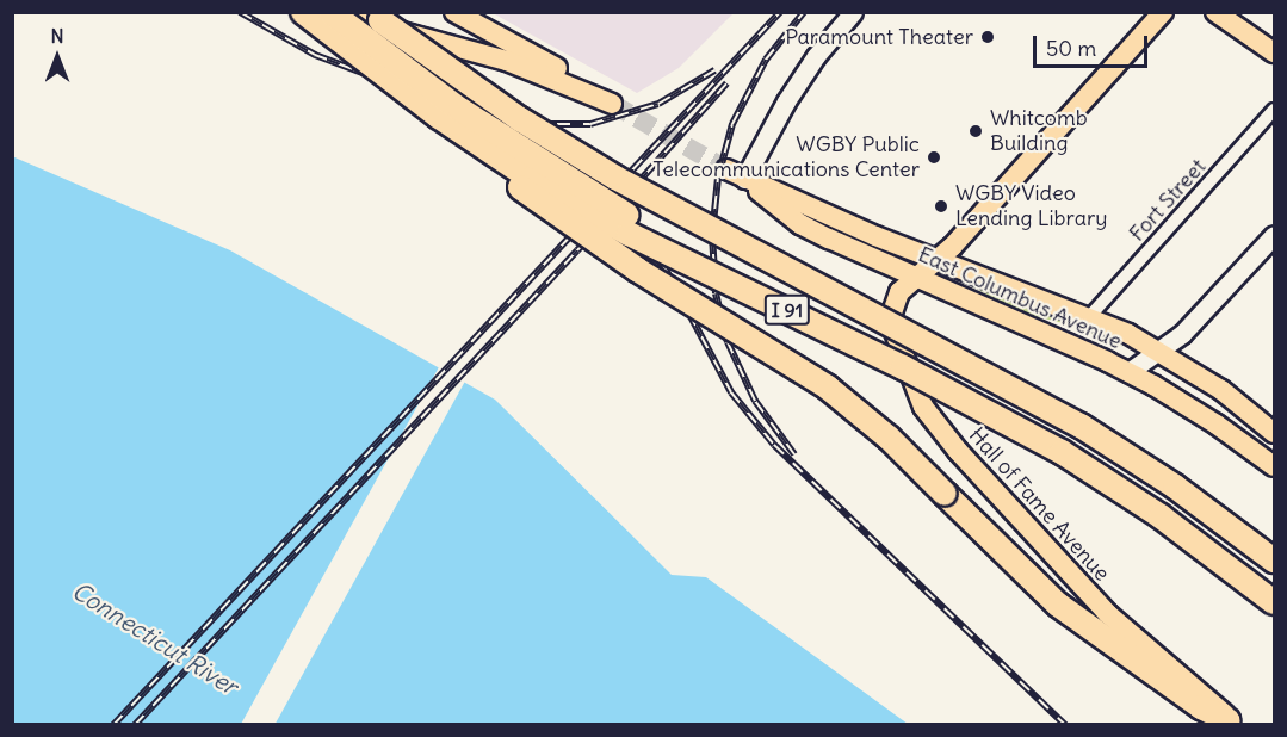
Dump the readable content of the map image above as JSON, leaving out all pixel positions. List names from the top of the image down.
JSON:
{
  "streets": {
    "highway": ["I 91"],
    "main road": ["East Columbus Avenue", "Hall of Fame Avenue"],
    "street": ["Fort Street"]
  },
  "crossings": [
    ["Fort Street", "East Columbus Avenue"],
    ["East Columbus Avenue", "Hall of Fame Avenue"]
  ],
  "water": ["Connecticut River"],
  "places": [
    "Paramount Theater",
    "Whitcomb Building",
    "WGBY Public Telecommunications Center",
    "WGBY Video Lending Library"
  ],
  "scale_bar": "50 m",
  "north": "top"
}
